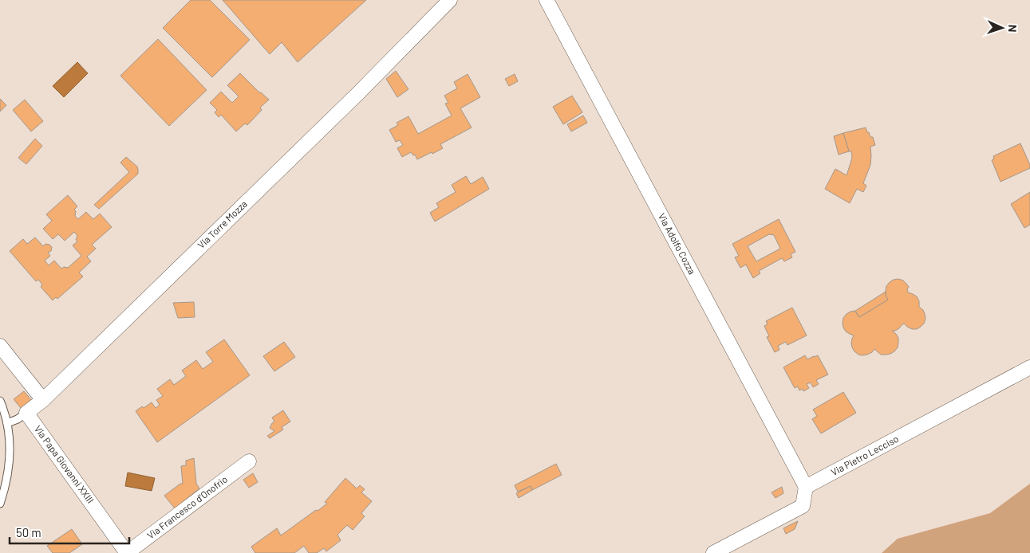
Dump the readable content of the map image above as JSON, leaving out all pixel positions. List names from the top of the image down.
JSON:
{
  "streets": {
    "street": [
      "Via Torre Mozza",
      "Via Adolfo Cozza",
      "Via Pietro Lecciso",
      "Via Papa Giovanni XXIII",
      "Via Francesco d'Onofrio"
    ]
  },
  "crossings": [
    ["Via Adolfo Cozza", "Via Pietro Lecciso"],
    ["Via Papa Giovanni XXIII", "Via Francesco d'Onofrio"]
  ],
  "scale_bar": "50 m",
  "north": "right"
}
